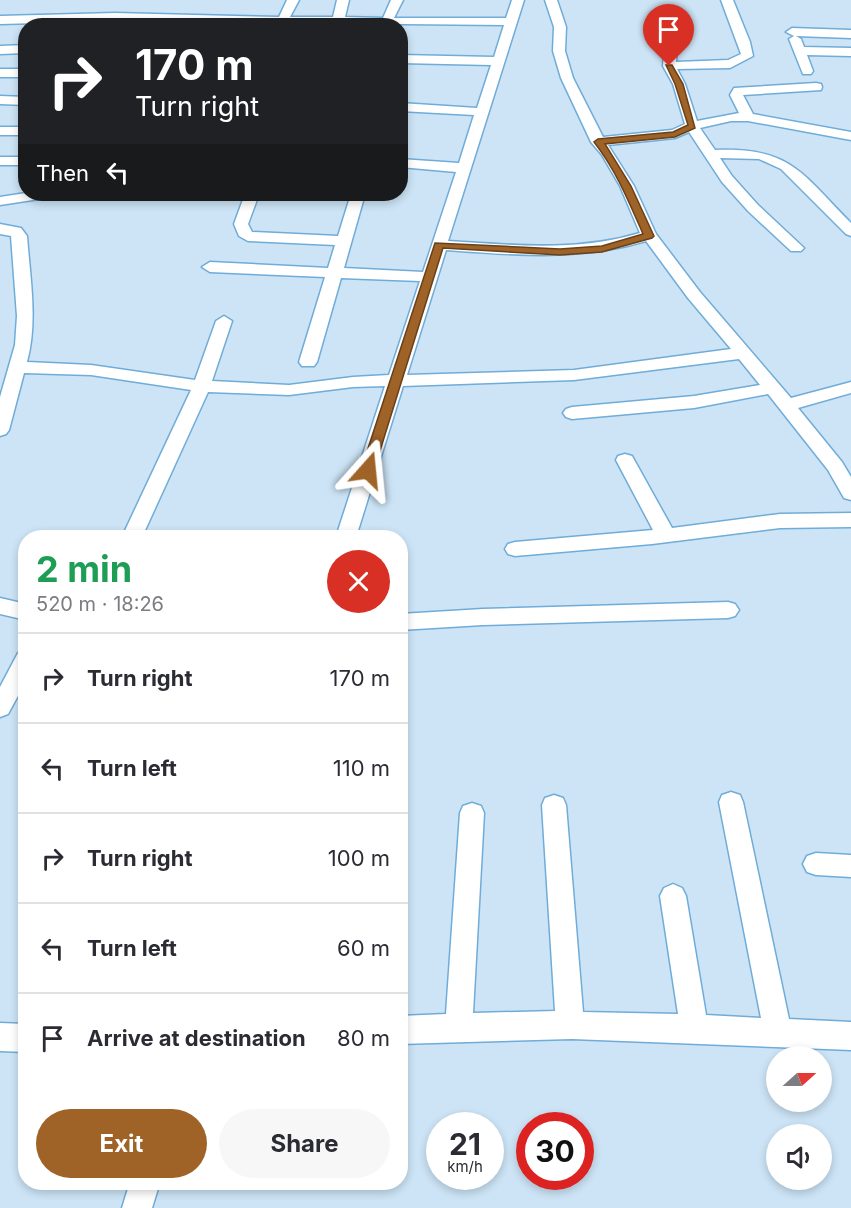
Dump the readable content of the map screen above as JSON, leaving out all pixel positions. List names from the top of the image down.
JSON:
{
  "north": "right",
  "page": {
    "turn": ["170 m", "Turn right"],
    "then": "Then",
    "heading": ["2 min", "520 m · 18:26"],
    "list": [
      {
        "name": "Turn right",
        "value": "170 m"
      },
      {
        "name": "Turn left",
        "value": "110 m"
      },
      {
        "name": "Turn right",
        "value": "100 m"
      },
      {
        "name": "Turn left",
        "value": "60 m"
      },
      {
        "name": "Arrive at destination",
        "value": "80 m"
      }
    ],
    "buttons": ["Exit", "Share"],
    "speed": "21 km/h",
    "limit": "30"
  }
}
